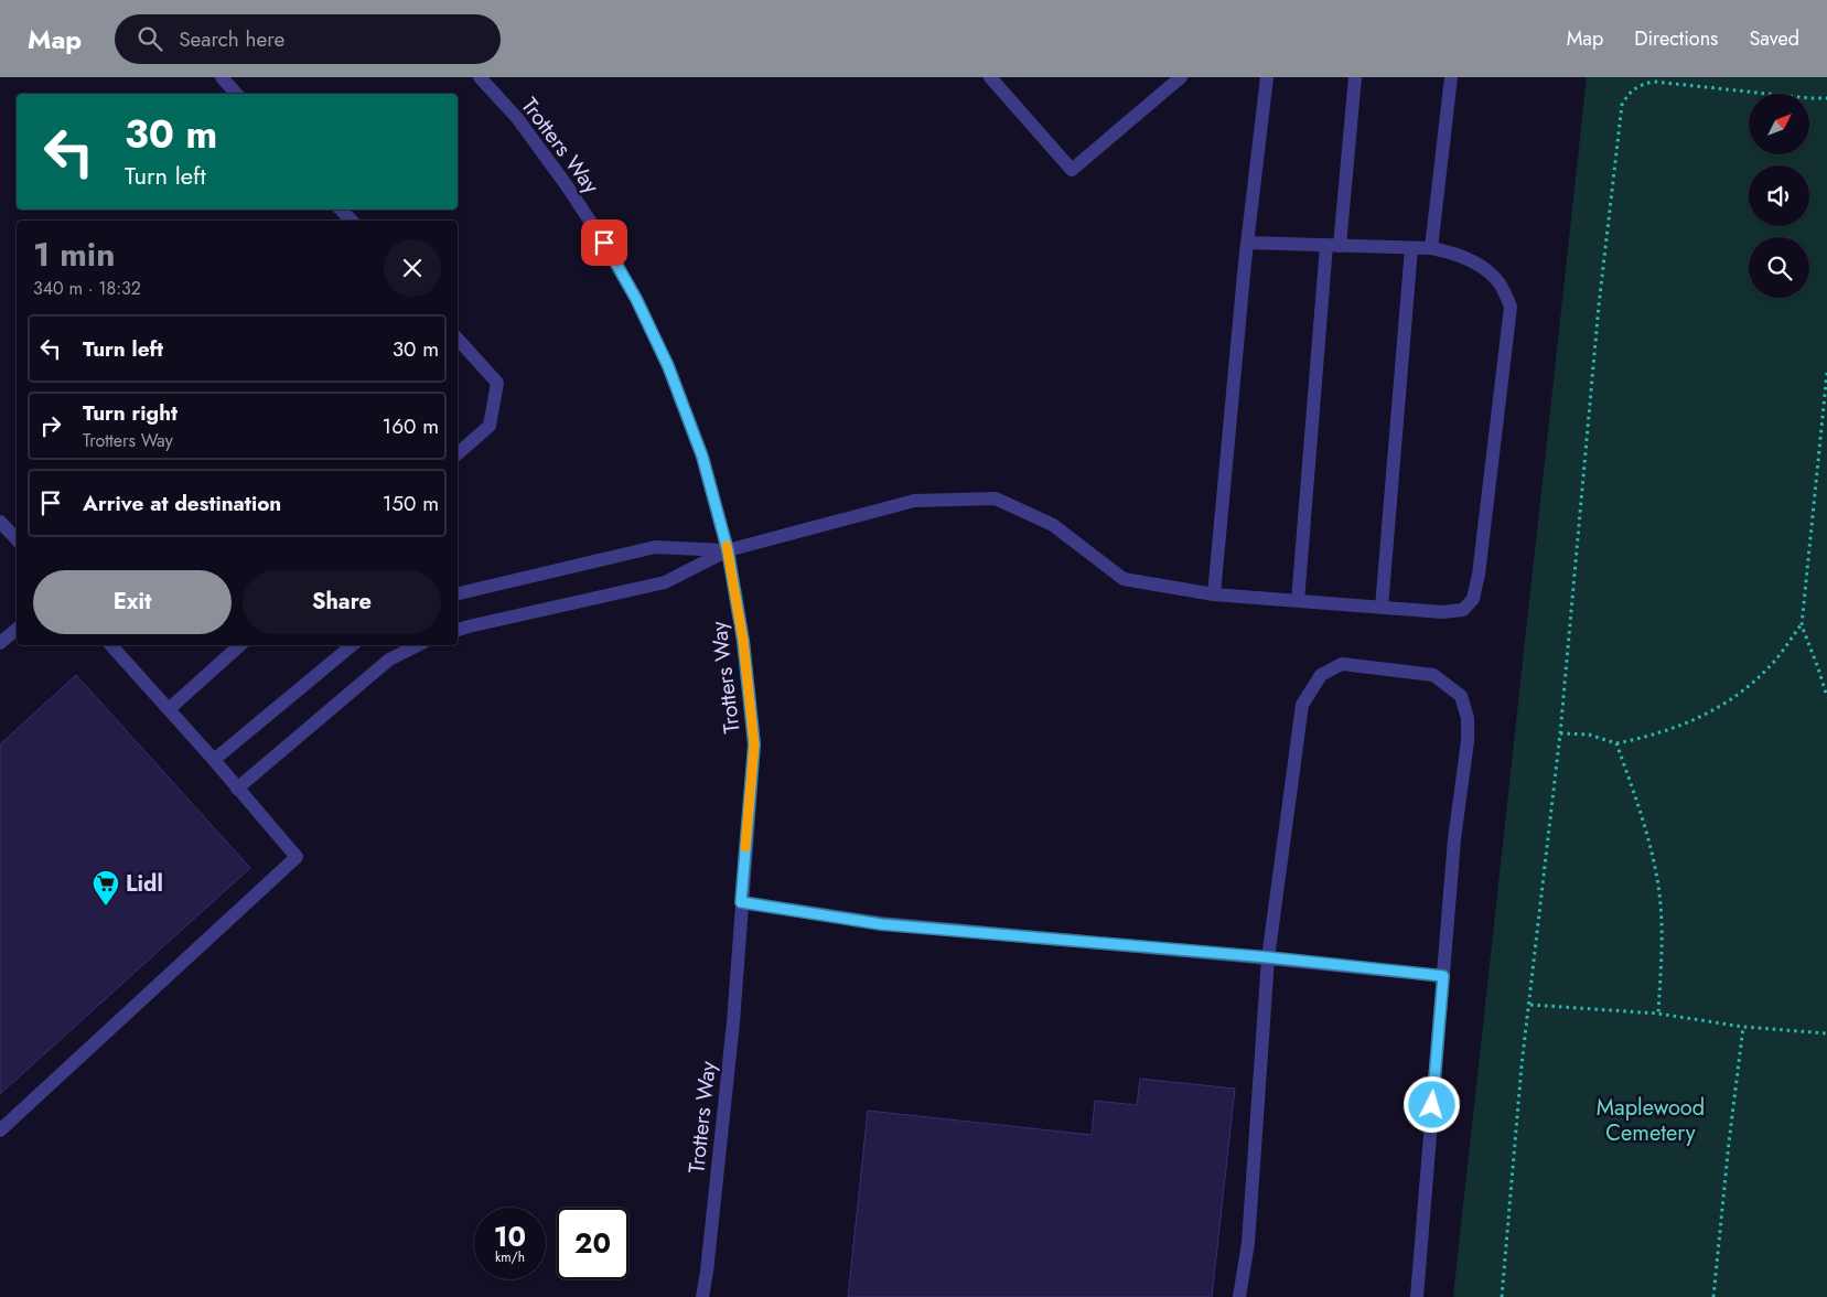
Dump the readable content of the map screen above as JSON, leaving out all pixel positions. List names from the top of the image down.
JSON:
{
  "streets": {
    "street": ["Trotters Way"]
  },
  "parks": ["Maplewood Cemetery"],
  "places": {
    "supermarket": ["Lidl"]
  },
  "north": "top right",
  "page": {
    "header": "Map",
    "search": "Search here",
    "nav": ["Map", "Directions", "Saved"],
    "turn": ["30 m", "Turn left"],
    "heading": ["1 min", "340 m · 18:32"],
    "list": [
      {
        "name": "Turn left",
        "value": "30 m"
      },
      {
        "name": "Turn right",
        "note": "Trotters Way",
        "value": "160 m"
      },
      {
        "name": "Arrive at destination",
        "value": "150 m"
      }
    ],
    "buttons": ["Exit", "Share"],
    "speed": "10 km/h",
    "limit": "20"
  }
}
